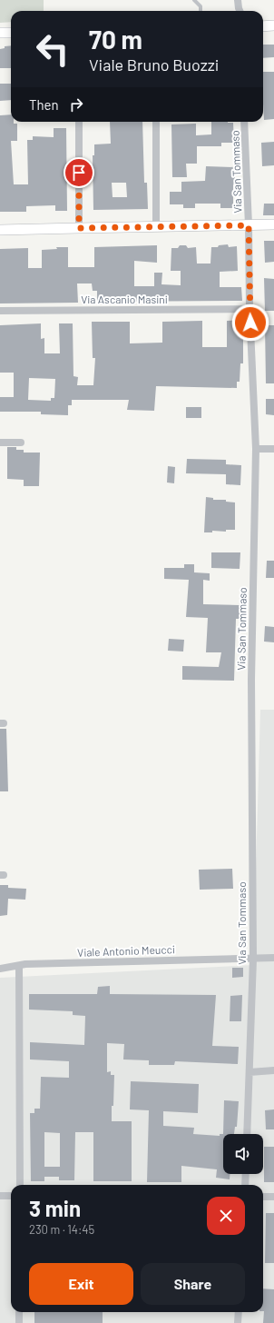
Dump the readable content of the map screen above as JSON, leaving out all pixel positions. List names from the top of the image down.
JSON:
{
  "streets": {
    "street": ["Via San Tommaso", "Via Ascanio Masini", "Viale Antonio Meucci"]
  },
  "crossings": [
    ["Via San Tommaso", "Via Ascanio Masini"],
    ["Via San Tommaso", "Viale Antonio Meucci"]
  ],
  "page": {
    "turn": ["70 m", "Viale Bruno Buozzi"],
    "then": "Then",
    "heading": ["3 min", "230 m · 14:45"],
    "buttons": ["Exit", "Share"]
  }
}
